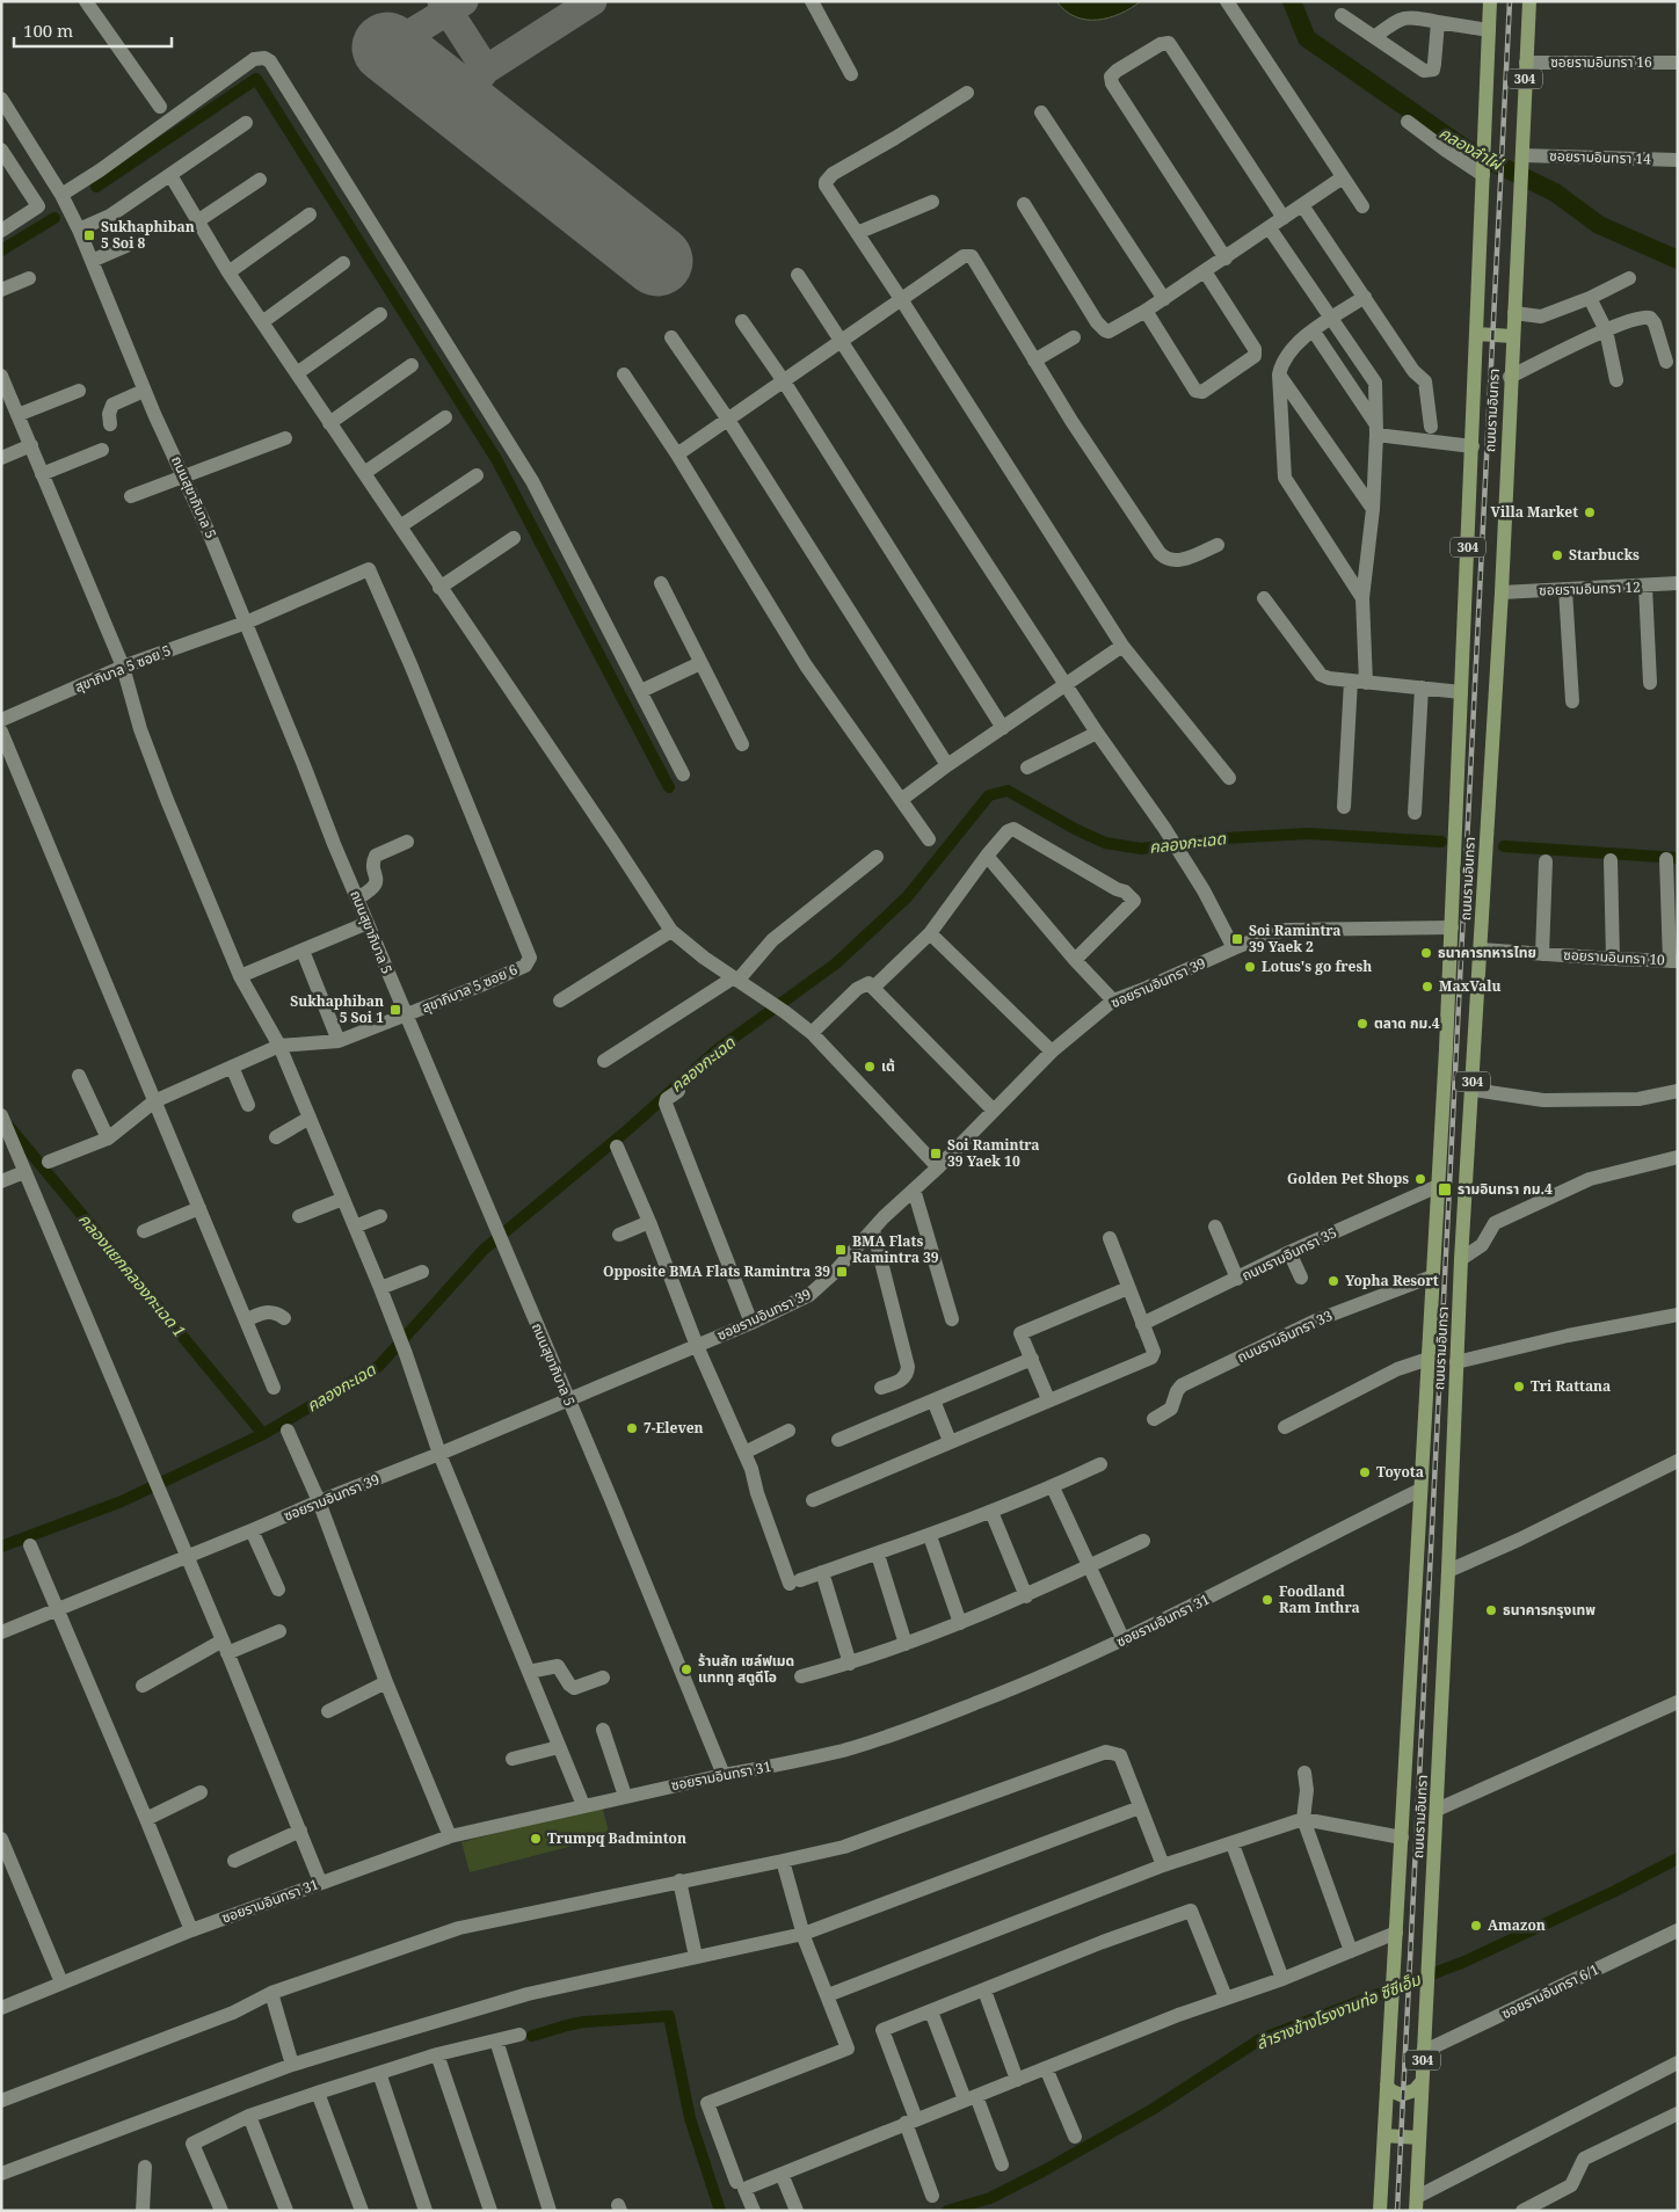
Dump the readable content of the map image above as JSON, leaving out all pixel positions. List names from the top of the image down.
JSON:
{
  "streets": {
    "main road": ["304", "ถนนรามอินทรา"],
    "street": [
      "ซอยรามอินทรา 16",
      "ซอยรามอินทรา 14",
      "ถนนสุขาภิบาล 5",
      "ซอยรามอินทรา 12",
      "สุขาภิบาล 5 ซอย 5",
      "ซอยรามอินทรา 10",
      "ซอยรามอินทรา 39",
      "สุขาภิบาล 5 ซอย 6",
      "ถนนรามอินทรา 35",
      "ถนนรามอินทรา 33",
      "ซอยรามอินทรา 31",
      "ซอยรามอินทรา 6/1"
    ]
  },
  "crossings": [
    ["ซอยรามอินทรา 16", "ถนนรามอินทรา"],
    ["ซอยรามอินทรา 14", "ถนนรามอินทรา"],
    ["ถนนรามอินทรา", "ซอยรามอินทรา 12"],
    ["ถนนรามอินทรา", "ซอยรามอินทรา 10"],
    ["ถนนรามอินทรา", "ซอยรามอินทรา 39"],
    ["ถนนรามอินทรา", "ถนนรามอินทรา 35"],
    ["ถนนรามอินทรา", "ถนนรามอินทรา 33"],
    ["ถนนรามอินทรา", "ซอยรามอินทรา 31"],
    ["ถนนรามอินทรา", "ซอยรามอินทรา 6/1"],
    ["ถนนสุขาภิบาล 5", "สุขาภิบาล 5 ซอย 5"],
    ["ถนนสุขาภิบาล 5", "ซอยรามอินทรา 39"],
    ["ถนนสุขาภิบาล 5", "สุขาภิบาล 5 ซอย 6"],
    ["ถนนสุขาภิบาล 5", "ซอยรามอินทรา 31"],
    ["สุขาภิบาล 5 ซอย 5", "สุขาภิบาล 5 ซอย 6"]
  ],
  "water": [
    "คลองลำไผ่",
    "คลองกะเฉด",
    "คลองแยกคลองกะเฉด 1",
    "ลำรางข้างโรงงานท่อ ซีซีเอ็ม"
  ],
  "places": {
    "transit": [
      "Sukhaphiban 5 Soi 8",
      "Soi Ramintra 39 Yaek 2",
      "Sukhaphiban 5 Soi 1",
      "Soi Ramintra 39 Yaek 10",
      "รามอินทรา กม.4",
      "BMA Flats Ramintra 39",
      "Opposite BMA Flats Ramintra 39"
    ],
    "other": [
      "Villa Market",
      "Starbucks",
      "ธนาคารทหารไทย",
      "Lotus's go fresh",
      "MaxValu",
      "ตลาด กม.4",
      "เต้",
      "Golden Pet Shops",
      "Yopha Resort",
      "Tri Rattana",
      "7-Eleven",
      "Toyota",
      "Foodland Ram Inthra",
      "ธนาคารกรุงเทพ",
      "ร้านสัก เซล์ฟเมด แทททู สตูดีโอ",
      "Trumpq Badminton",
      "Amazon"
    ]
  },
  "scale_bar": "100 m"
}
